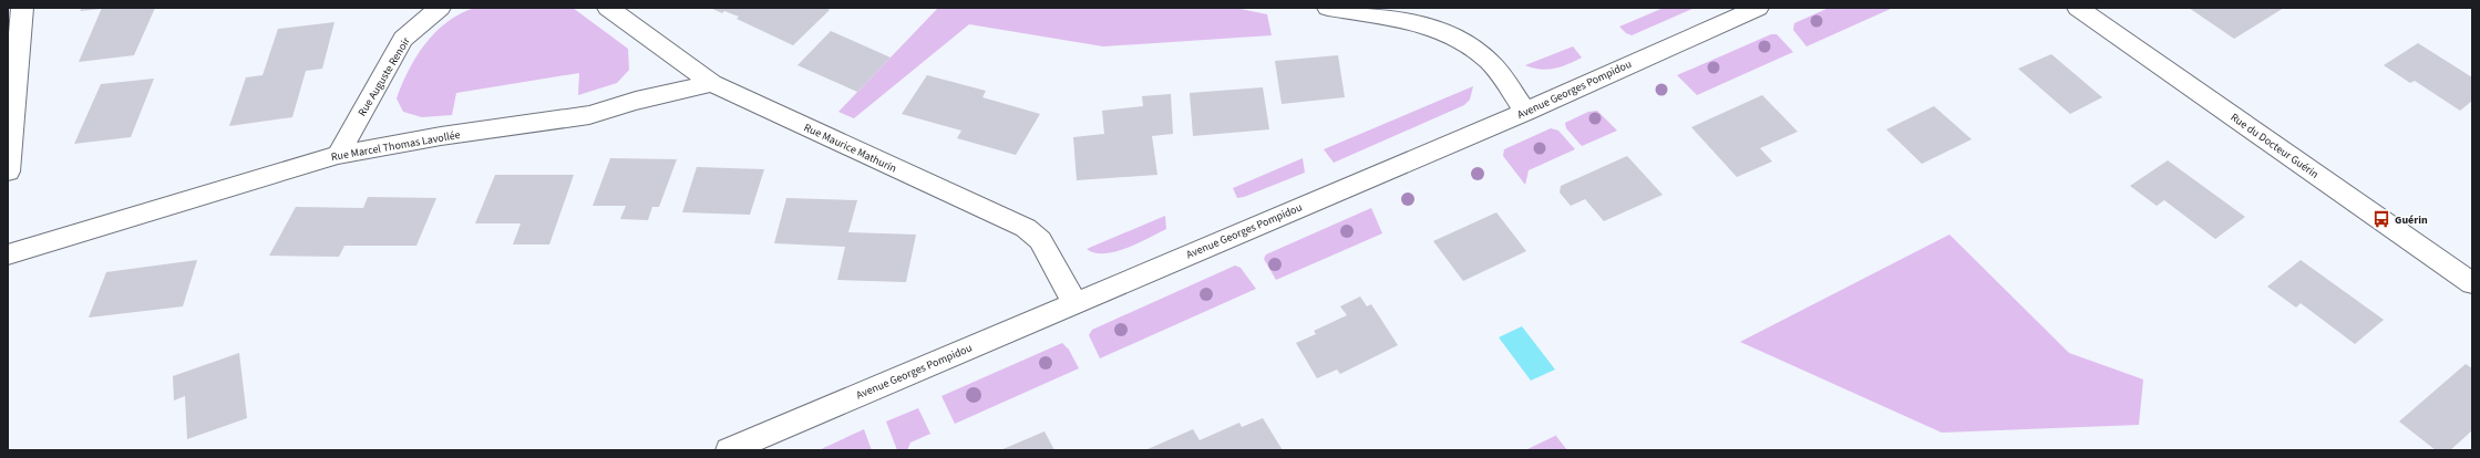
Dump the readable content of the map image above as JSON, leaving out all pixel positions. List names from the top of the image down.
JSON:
{
  "streets": {
    "street": [
      "Rue Auguste Renoir",
      "Avenue Georges Pompidou",
      "Rue Marcel Thomas Lavollée",
      "Rue du Docteur Guérin",
      "Rue Maurice Mathurin"
    ]
  },
  "crossings": [
    ["Rue Auguste Renoir", "Rue Marcel Thomas Lavollée"],
    ["Avenue Georges Pompidou", "Rue Maurice Mathurin"],
    ["Rue Marcel Thomas Lavollée", "Rue Maurice Mathurin"]
  ],
  "places": {
    "bus stop": ["Guérin"]
  }
}
